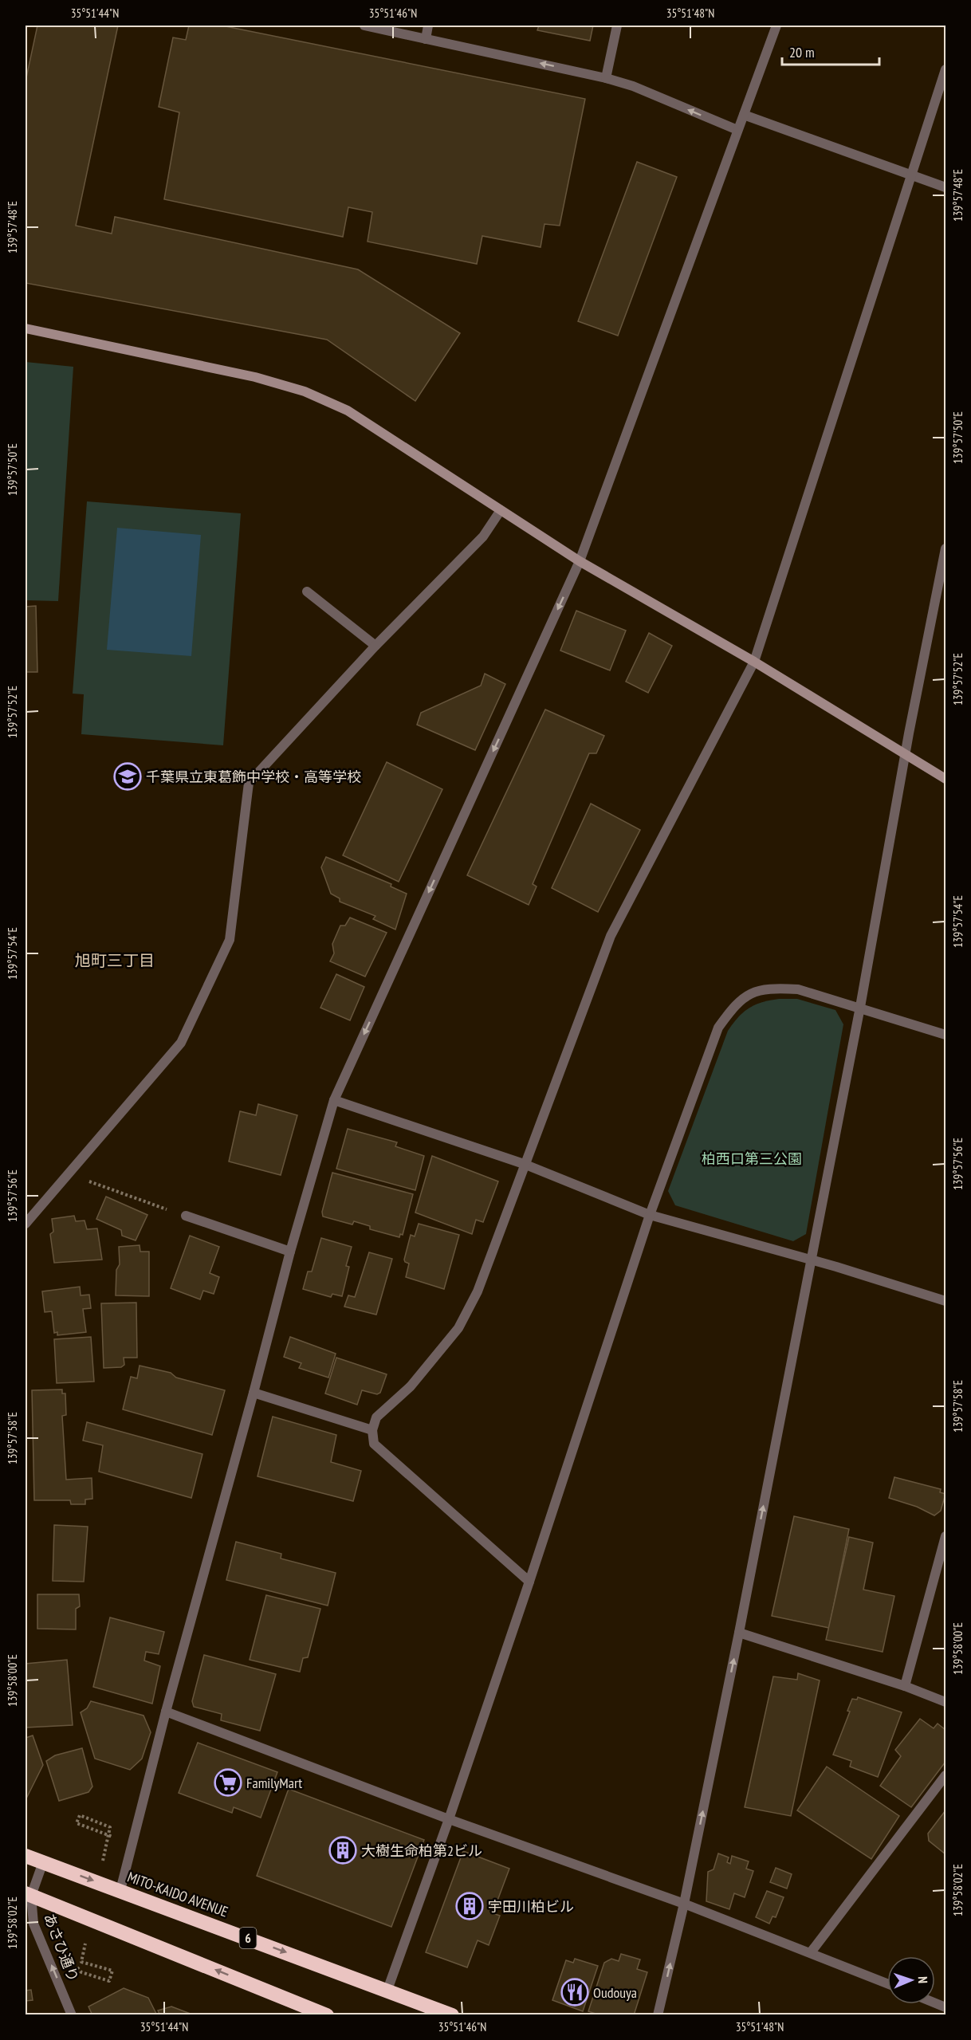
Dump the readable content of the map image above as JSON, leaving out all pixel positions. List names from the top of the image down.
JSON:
{
  "streets": {
    "highway": ["MITO-KAIDO AVENUE", "6"],
    "street": ["あさひ通り"]
  },
  "crossings": [
    ["MITO-KAIDO AVENUE", "あさひ通り"]
  ],
  "one_way": ["あさひ通り"],
  "districts": ["旭町三丁目"],
  "parks": ["柏西口第三公園"],
  "places": {
    "school or university": ["千葉県立東葛飾中学校・高等学校"],
    "supermarket": ["FamilyMart"],
    "building": ["大樹生命柏第2ビル", "宇田川柏ビル"],
    "restaurant": ["Oudouya"]
  },
  "scale_bar": "20 m",
  "north": "right",
  "coordinates": [
    "35°51'44\"N",
    "35°51'46\"N",
    "35°51'48\"N",
    "139°57'48\"E",
    "139°57'50\"E",
    "139°57'52\"E",
    "139°57'54\"E",
    "139°57'56\"E",
    "139°57'58\"E",
    "139°58'00\"E",
    "139°58'02\"E"
  ]
}
